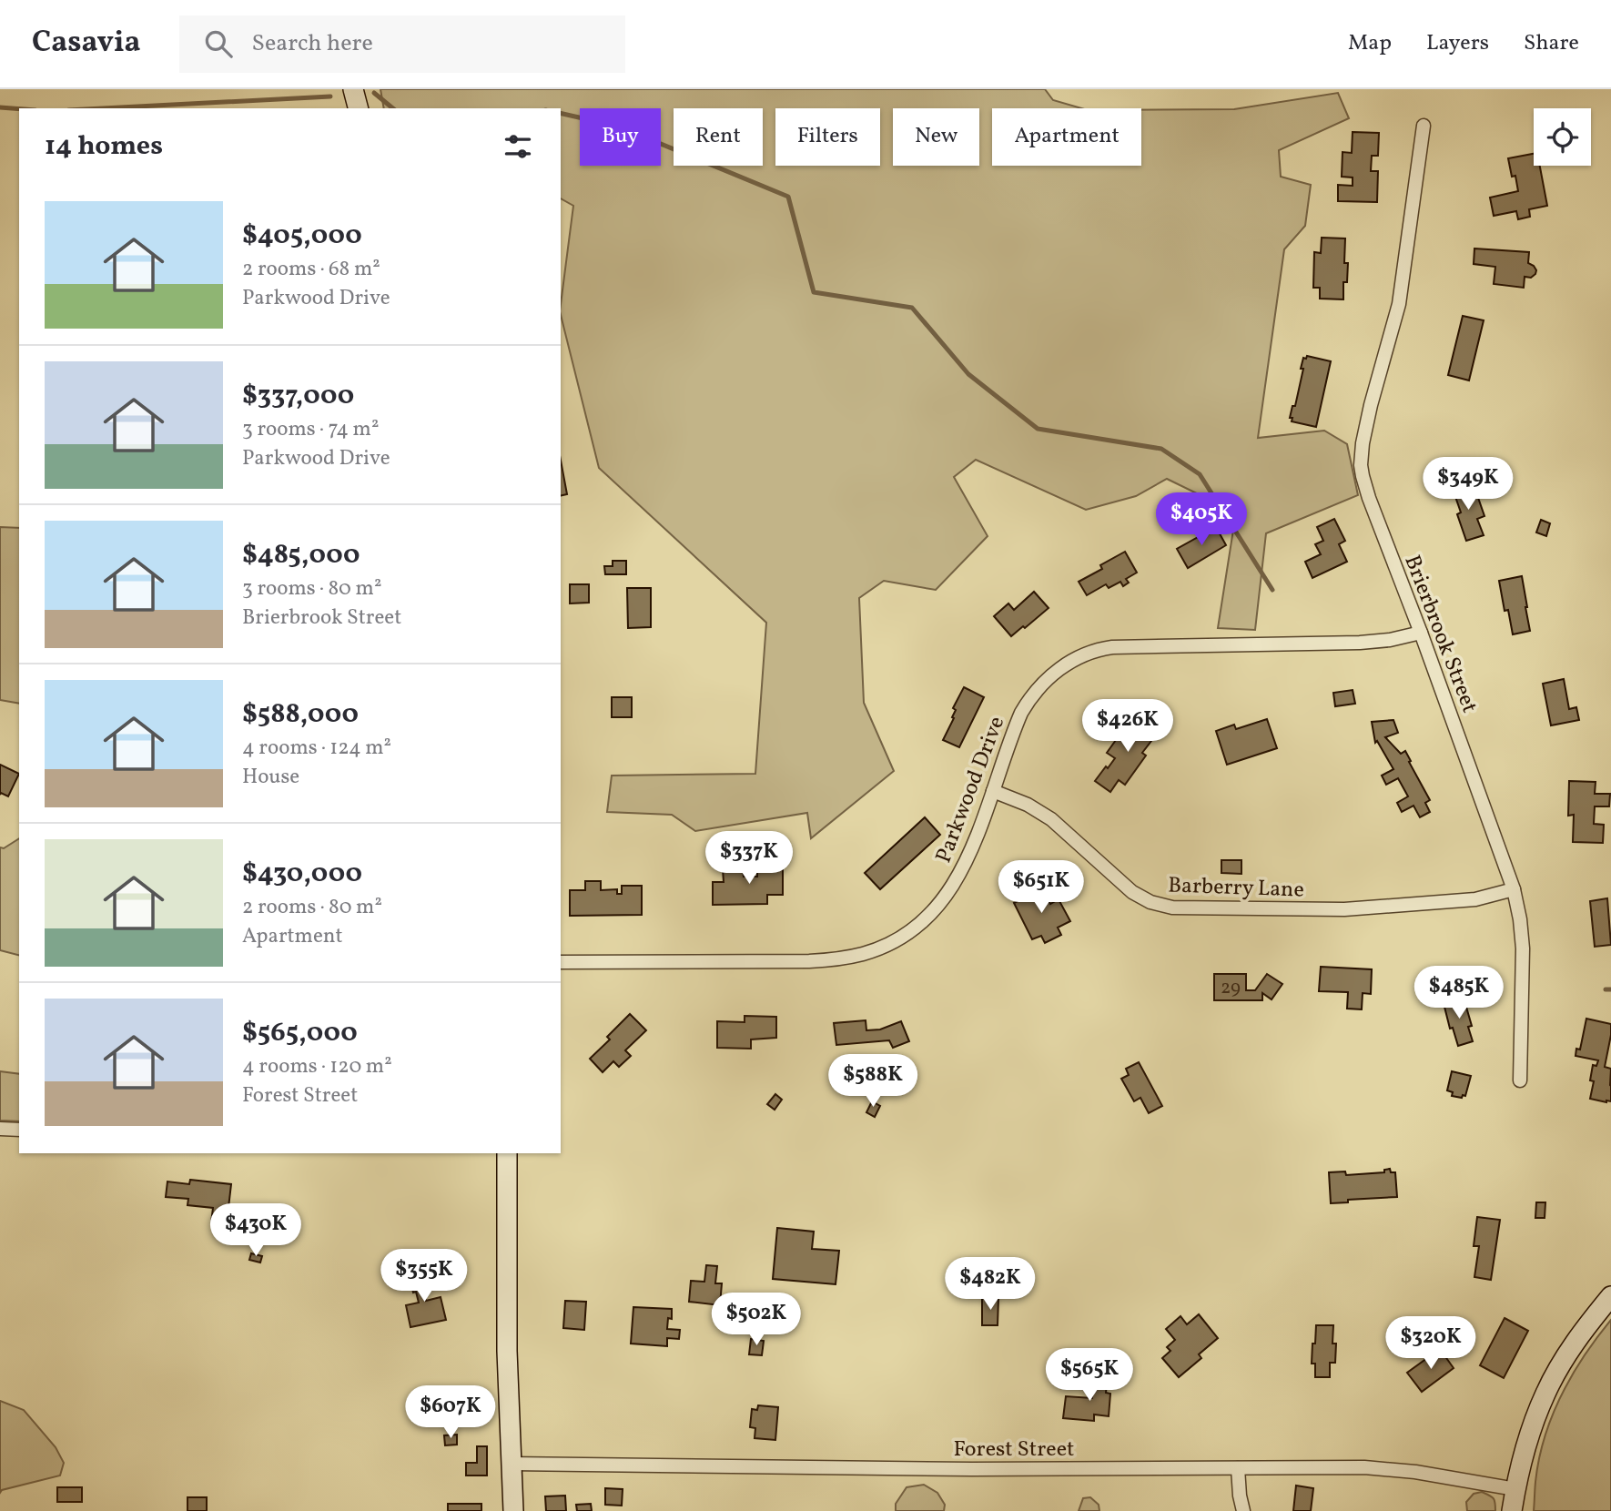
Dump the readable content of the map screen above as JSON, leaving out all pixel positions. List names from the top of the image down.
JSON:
{
  "streets": {
    "street": [
      "Brierbrook Street",
      "Parkwood Drive",
      "Barberry Lane",
      "Forest Street"
    ]
  },
  "crossings": [
    ["Brierbrook Street", "Parkwood Drive"],
    ["Brierbrook Street", "Barberry Lane"],
    ["Parkwood Drive", "Barberry Lane"]
  ],
  "house_numbers": ["29"],
  "page": {
    "header": "Casavia",
    "search": "Search here",
    "nav": ["Map", "Layers", "Share"],
    "chip": [
      "Buy",
      "Rent",
      "Filters",
      "New",
      "Apartment"
    ],
    "heading": "14 homes",
    "list": [
      {
        "name": "$405,000",
        "note": "2 rooms · 68 m² · Parkwood Drive"
      },
      {
        "name": "$337,000",
        "note": "3 rooms · 74 m² · Parkwood Drive"
      },
      {
        "name": "$485,000",
        "note": "3 rooms · 80 m² · Brierbrook Street"
      },
      {
        "name": "$588,000",
        "note": "4 rooms · 124 m² · House"
      },
      {
        "name": "$430,000",
        "note": "2 rooms · 80 m² · Apartment"
      },
      {
        "name": "$565,000",
        "note": "4 rooms · 120 m² · Forest Street"
      }
    ],
    "price": [
      "$349K",
      "$405K",
      "$426K",
      "$337K",
      "$651K",
      "$485K",
      "$588K",
      "$430K",
      "$355K",
      "$482K",
      "$502K",
      "$320K",
      "$565K",
      "$607K"
    ]
  }
}
